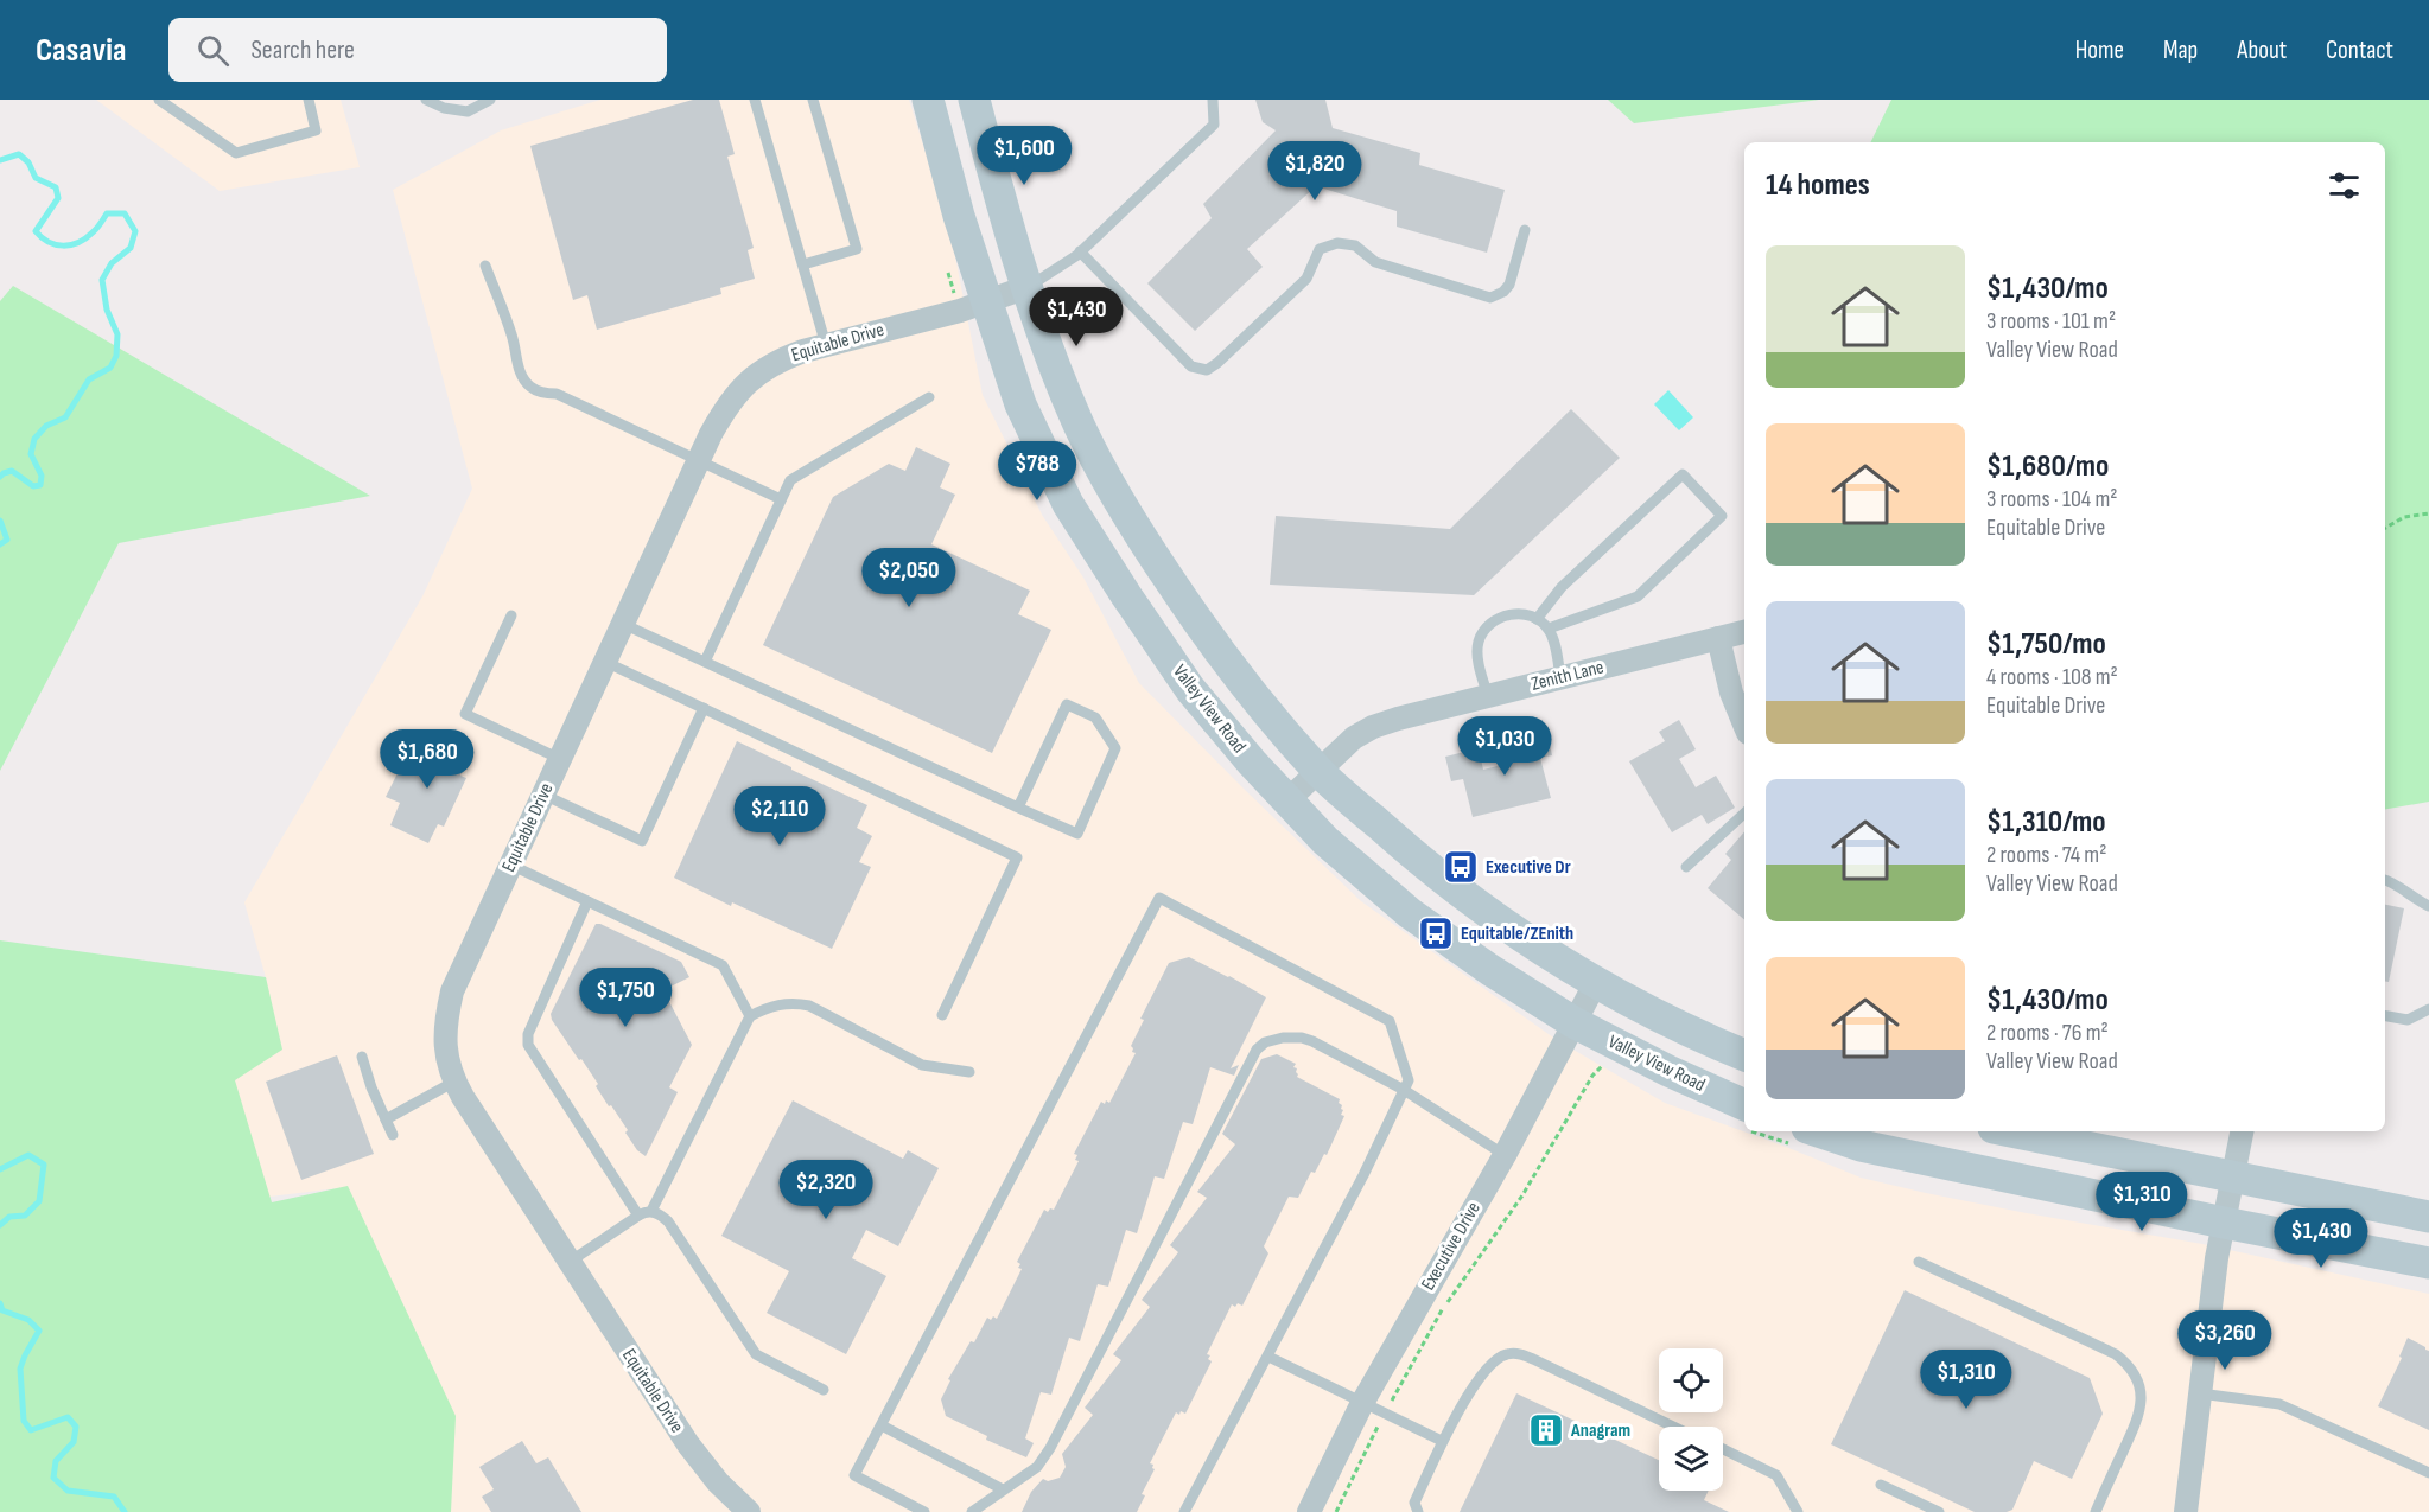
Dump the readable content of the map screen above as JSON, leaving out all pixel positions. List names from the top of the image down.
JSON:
{
  "streets": {
    "main road": ["Valley View Road"],
    "street": ["Equitable Drive", "Zenith Lane", "Executive Drive"]
  },
  "crossings": [
    ["Equitable Drive", "Valley View Road"],
    ["Zenith Lane", "Valley View Road"],
    ["Valley View Road", "Executive Drive"]
  ],
  "places": {
    "bus stop": ["Executive Dr", "Equitable/ZEnith"],
    "building": ["Anagram"]
  },
  "page": {
    "header": "Casavia",
    "search": "Search here",
    "nav": [
      "Home",
      "Map",
      "About",
      "Contact"
    ],
    "price": [
      "$1,600",
      "$1,820",
      "$1,430",
      "$788",
      "$2,050",
      "$1,030",
      "$1,680",
      "$2,110",
      "$1,750",
      "$2,320",
      "$1,310",
      "$1,430",
      "$3,260",
      "$1,310"
    ],
    "heading": "14 homes",
    "list": [
      {
        "name": "$1,430/mo",
        "note": "3 rooms · 101 m² · Valley View Road"
      },
      {
        "name": "$1,680/mo",
        "note": "3 rooms · 104 m² · Equitable Drive"
      },
      {
        "name": "$1,750/mo",
        "note": "4 rooms · 108 m² · Equitable Drive"
      },
      {
        "name": "$1,310/mo",
        "note": "2 rooms · 74 m² · Valley View Road"
      },
      {
        "name": "$1,430/mo",
        "note": "2 rooms · 76 m² · Valley View Road"
      }
    ]
  }
}
